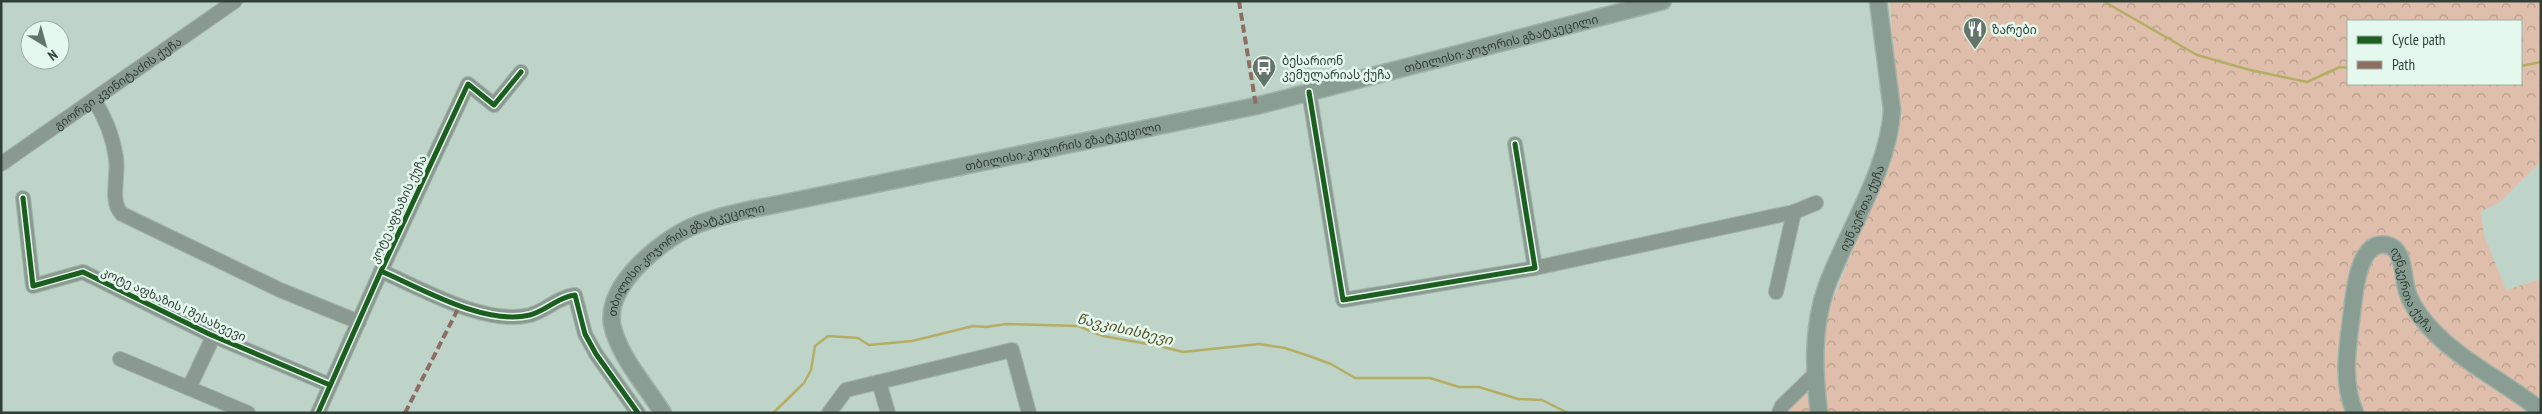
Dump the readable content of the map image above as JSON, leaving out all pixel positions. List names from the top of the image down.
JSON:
{
  "streets": {
    "main road": ["თბილისი-კოჯორის გზატკეცილი", "იუნკერთა ქუჩა"],
    "street": ["გიორგი კვინიტაძის ქუჩა", "კოტე აფხაზის ქუჩა", "კოტე აფხაზის I შესახვევი"]
  },
  "crossings": [
    ["კოტე აფხაზის ქუჩა", "კოტე აფხაზის I შესახვევი"]
  ],
  "water": ["წავკისისხევი"],
  "places": {
    "restaurant": ["ზარები"],
    "bus stop": ["ბესარიონ კემულარიას ქუჩა"]
  },
  "legend": ["Cycle path", "Path"],
  "north": "bottom right"
}
